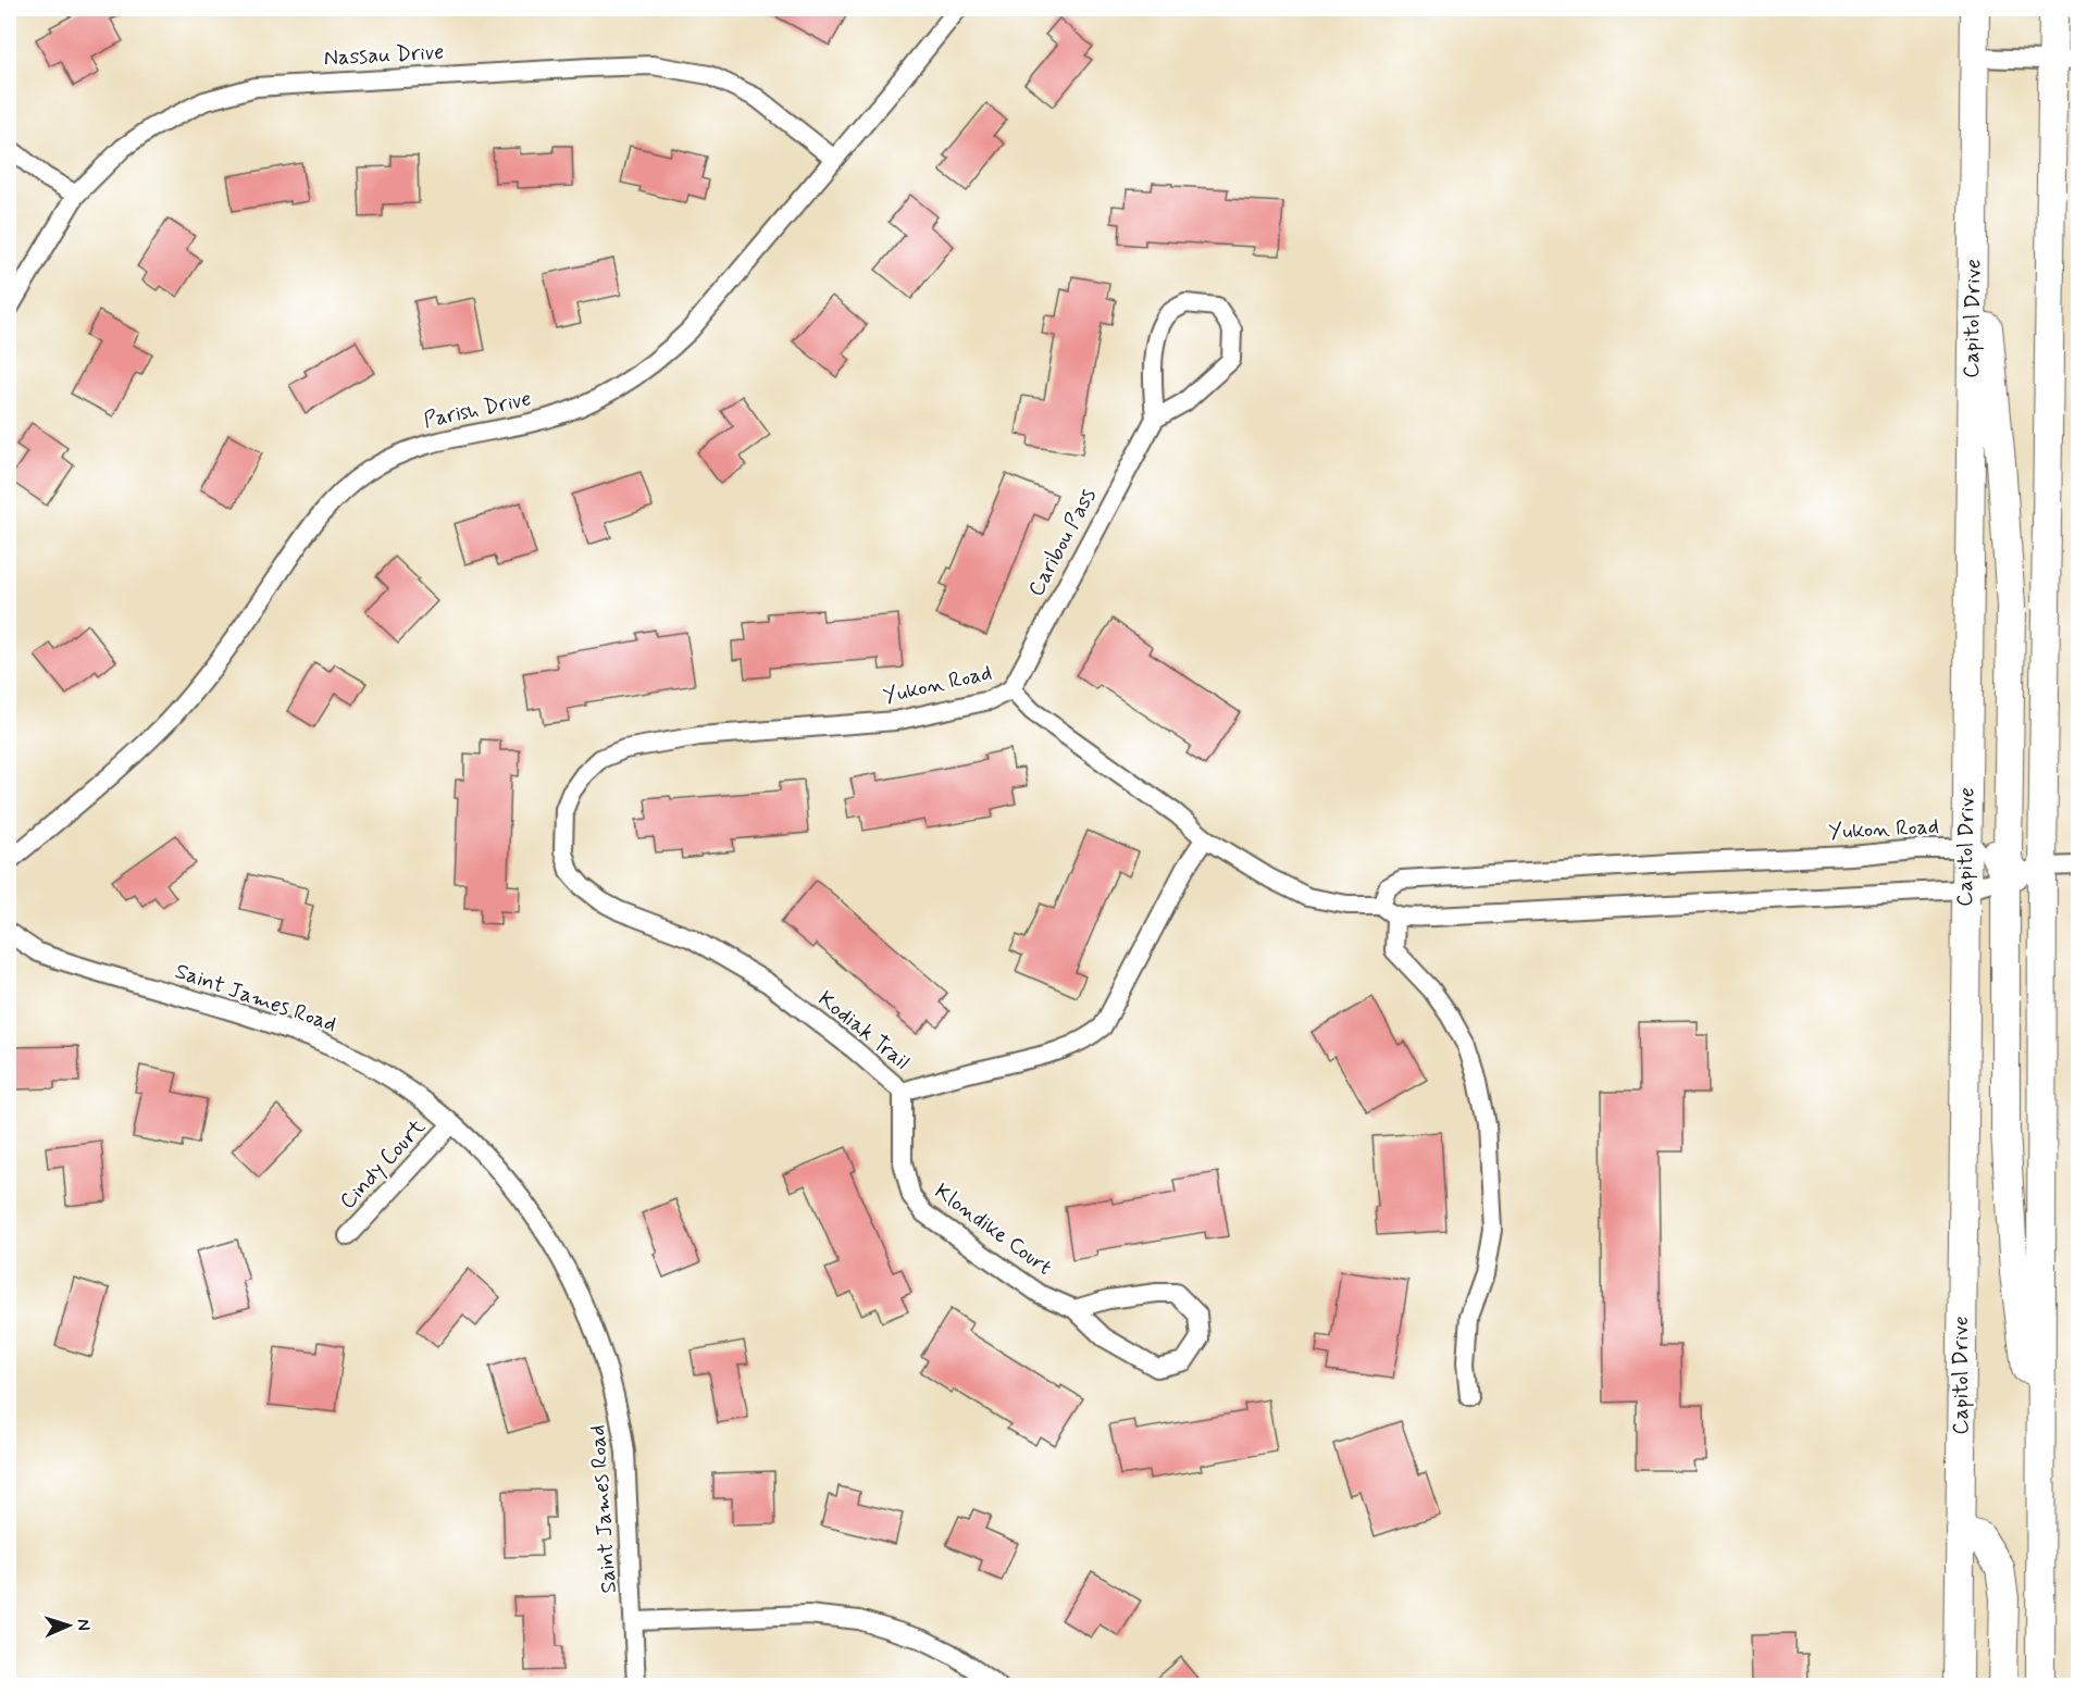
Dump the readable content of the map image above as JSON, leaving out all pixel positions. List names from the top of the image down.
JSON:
{
  "streets": {
    "main road": ["Capitol Drive"],
    "street": [
      "Nassau Drive",
      "Parish Drive",
      "Caribou Pass",
      "Yukon Road",
      "Saint James Road",
      "Kodiak Trail",
      "Cindy Court",
      "Klondike Court"
    ]
  },
  "crossings": [
    ["Nassau Drive", "Parish Drive"],
    ["Capitol Drive", "Yukon Road"],
    ["Caribou Pass", "Yukon Road"],
    ["Yukon Road", "Kodiak Trail"],
    ["Saint James Road", "Cindy Court"],
    ["Kodiak Trail", "Klondike Court"]
  ],
  "north": "right"
}
